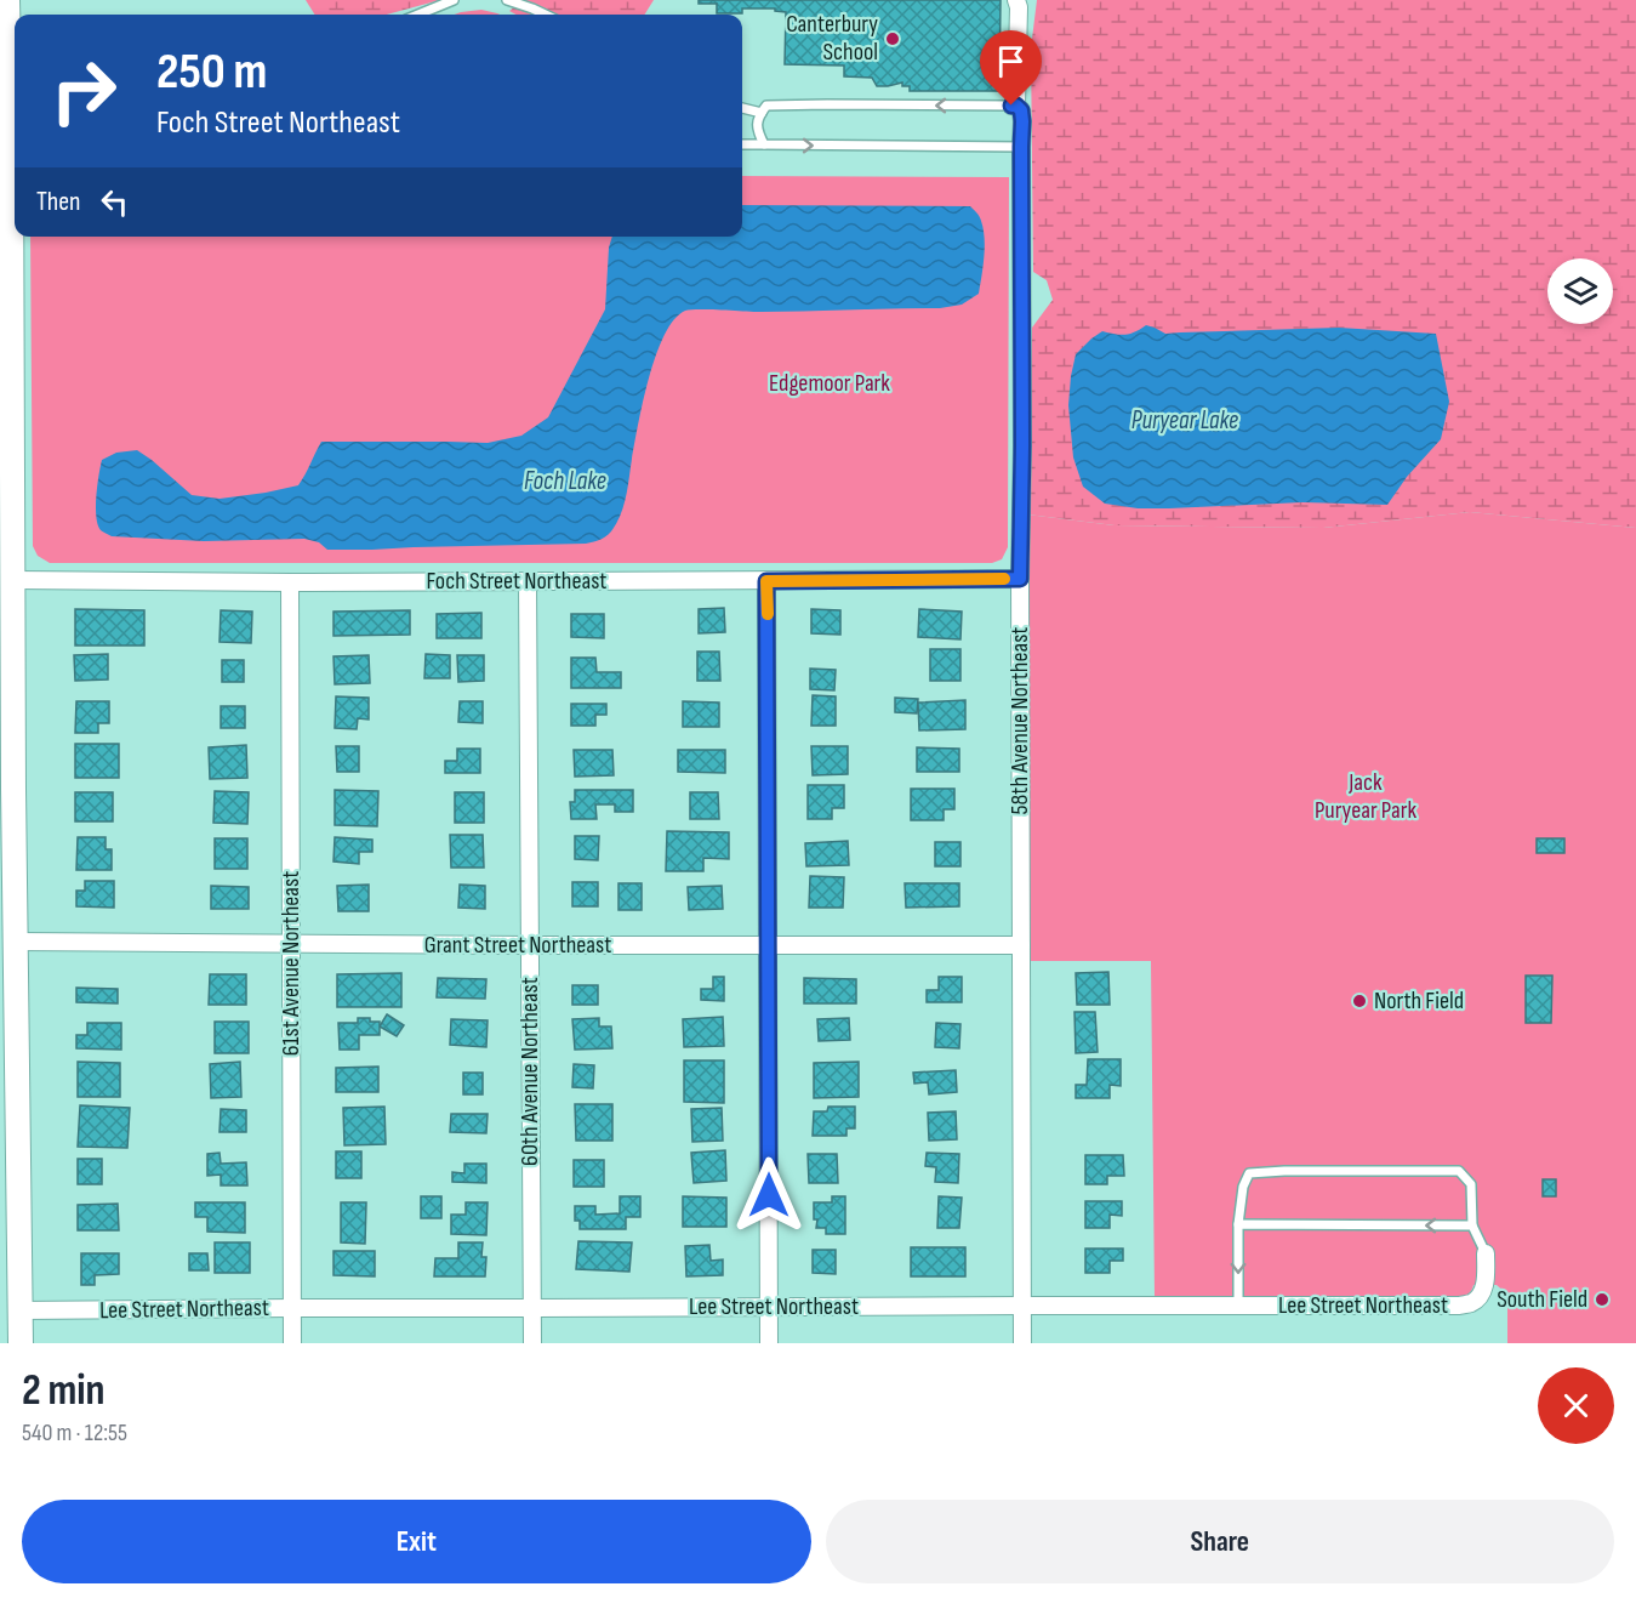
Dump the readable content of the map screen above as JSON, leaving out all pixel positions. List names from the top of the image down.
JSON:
{
  "streets": {
    "street": [
      "Foch Street Northeast",
      "58th Avenue Northeast",
      "Grant Street Northeast",
      "61st Avenue Northeast",
      "60th Avenue Northeast",
      "Lee Street Northeast"
    ]
  },
  "crossings": [
    ["Foch Street Northeast", "58th Avenue Northeast"],
    ["Foch Street Northeast", "61st Avenue Northeast"],
    ["Foch Street Northeast", "60th Avenue Northeast"],
    ["58th Avenue Northeast", "Grant Street Northeast"],
    ["58th Avenue Northeast", "Lee Street Northeast"],
    ["Grant Street Northeast", "61st Avenue Northeast"],
    ["Grant Street Northeast", "60th Avenue Northeast"],
    ["61st Avenue Northeast", "Lee Street Northeast"],
    ["60th Avenue Northeast", "Lee Street Northeast"]
  ],
  "water": ["Puryear Lake", "Foch Lake"],
  "parks": ["Edgemoor Park", "Jack Puryear Park"],
  "places": ["Canterbury School", "North Field", "South Field"],
  "page": {
    "turn": ["250 m", "Foch Street Northeast"],
    "then": "Then",
    "heading": ["2 min", "540 m · 12:55"],
    "buttons": ["Exit", "Share"]
  }
}
